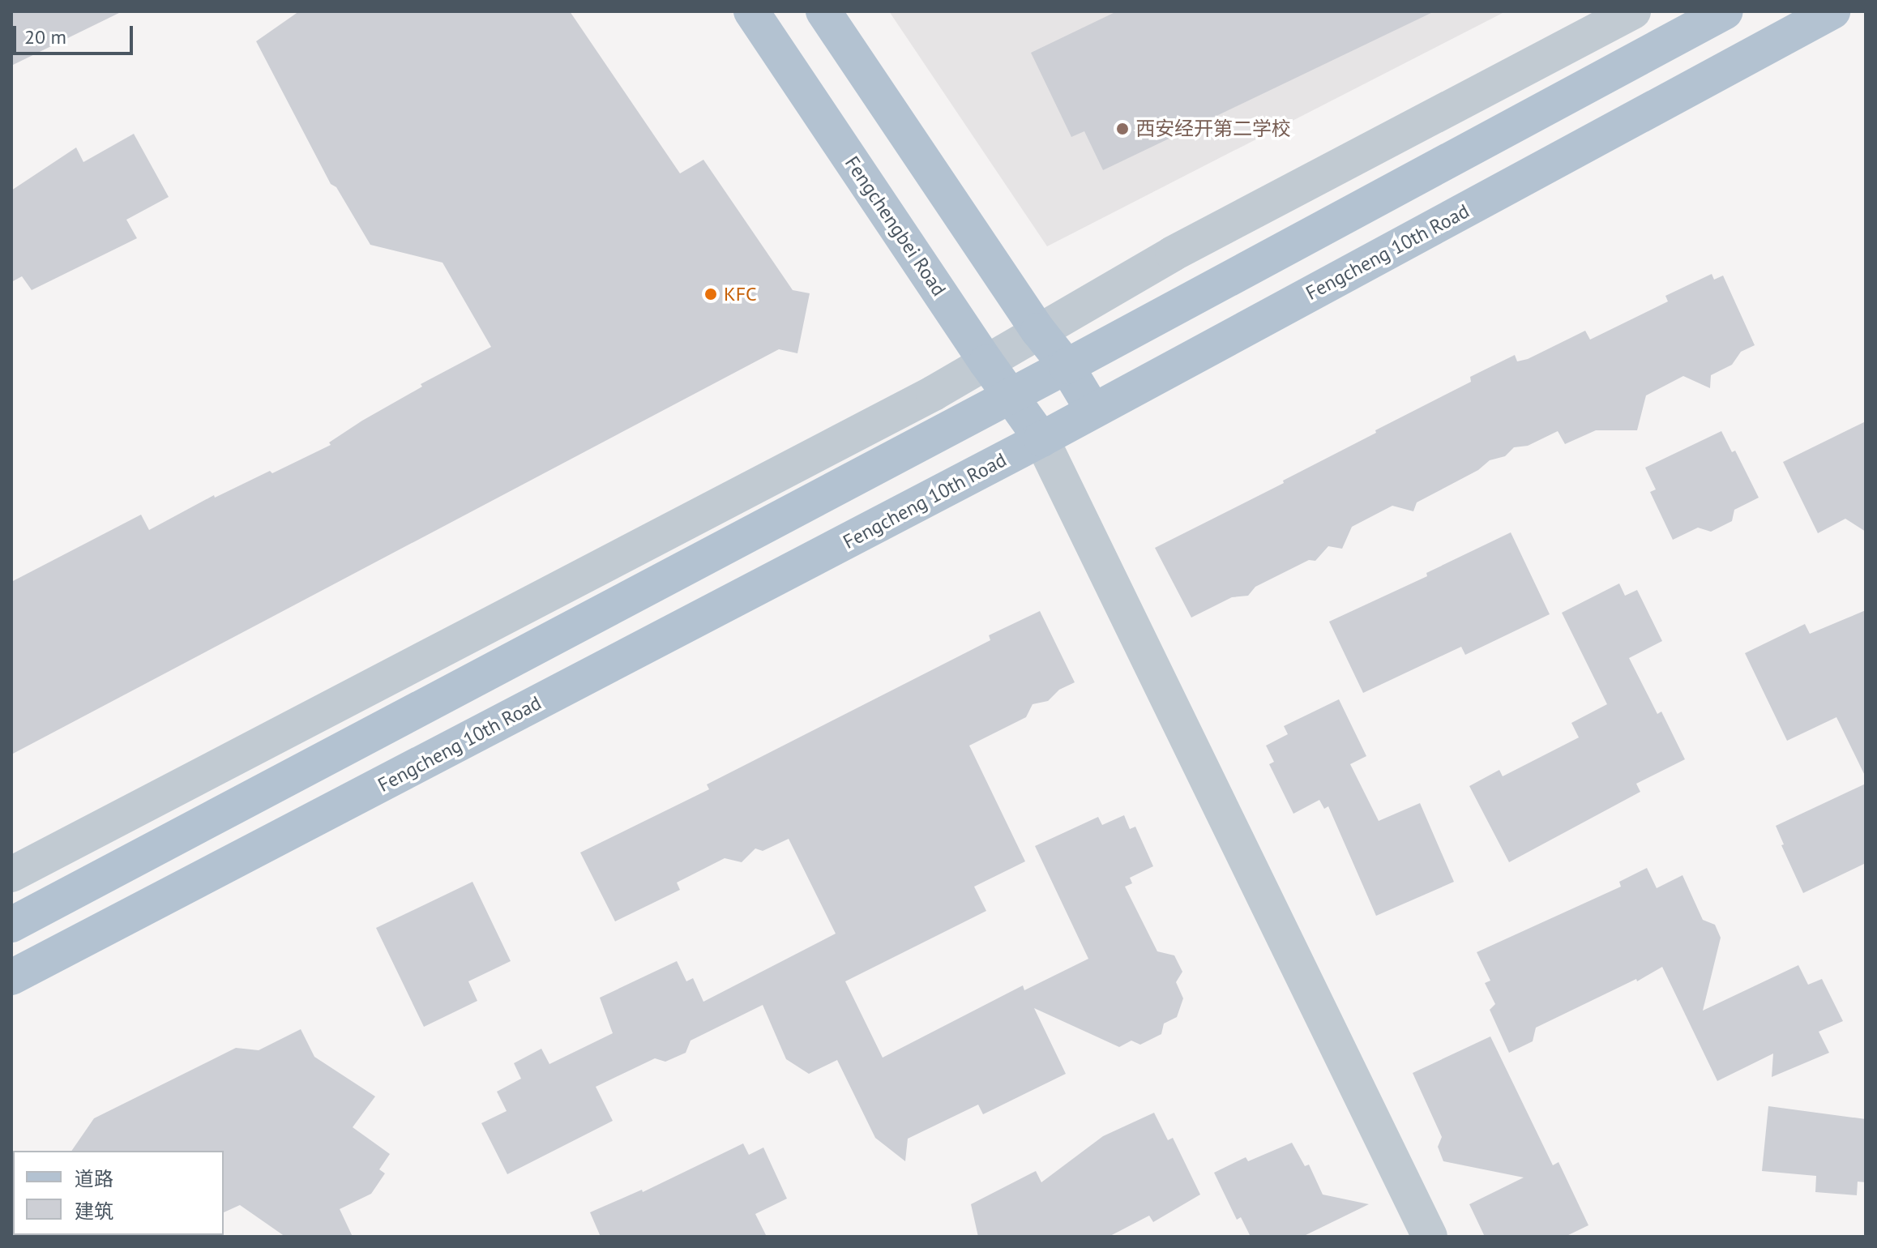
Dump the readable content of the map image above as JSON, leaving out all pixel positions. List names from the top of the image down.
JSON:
{
  "streets": {
    "main road": ["Fengchengbei Road", "Fengcheng 10th Road"]
  },
  "crossings": [
    ["Fengchengbei Road", "Fengcheng 10th Road"]
  ],
  "places": ["西安经开第二学校", "KFC"],
  "legend": ["道路", "建筑"],
  "scale_bar": "20 m"
}
